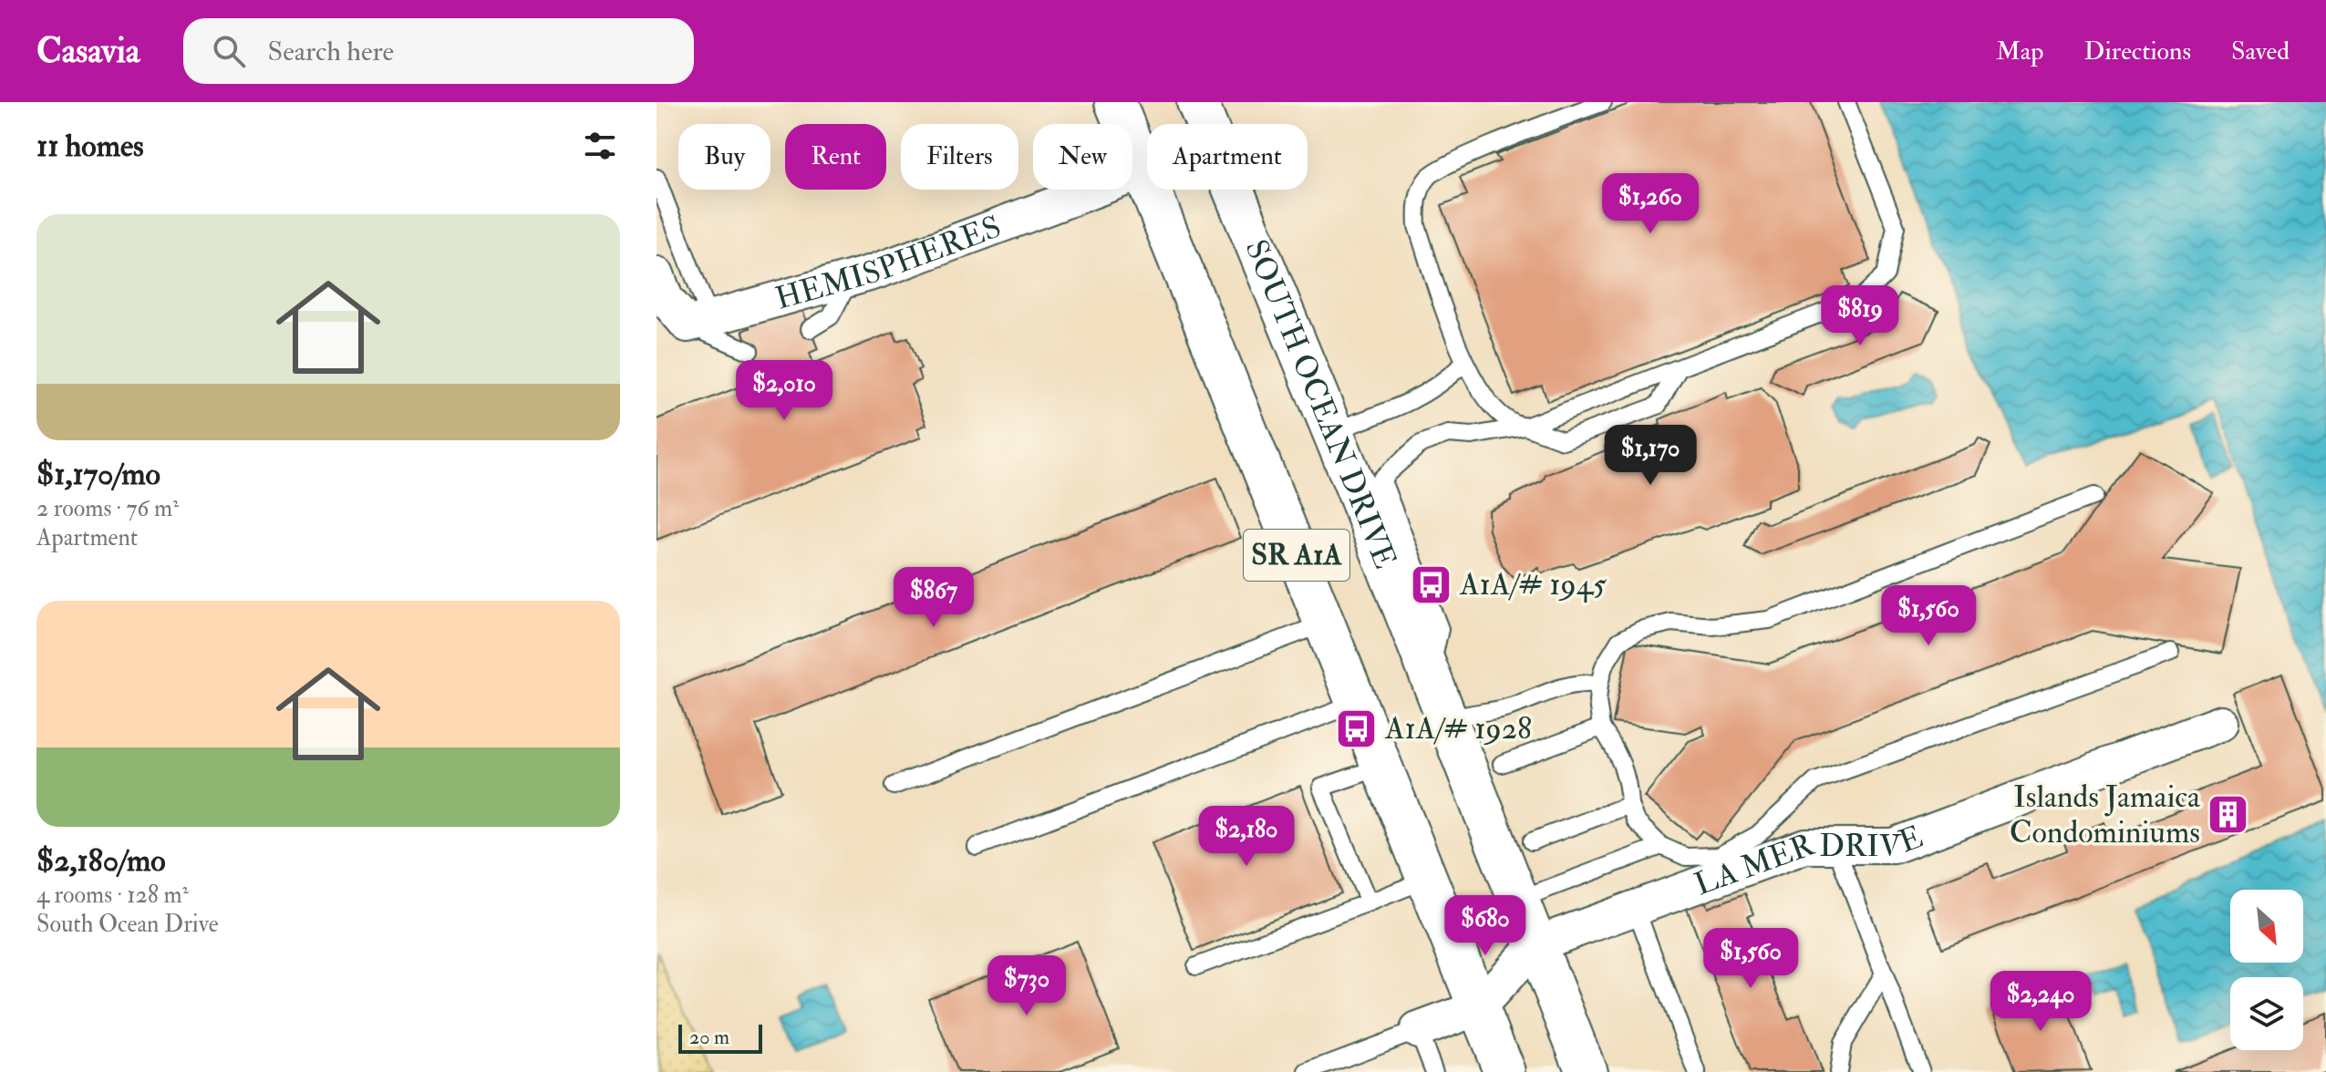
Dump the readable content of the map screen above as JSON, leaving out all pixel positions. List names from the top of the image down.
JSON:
{
  "streets": {
    "main road": ["SOUTH OCEAN DRIVE", "SR A1A"],
    "street": ["HEMISPHERES", "LA MER DRIVE"]
  },
  "crossings": [
    ["HEMISPHERES", "SR A1A"],
    ["SOUTH OCEAN DRIVE", "LA MER DRIVE"],
    ["SR A1A", "LA MER DRIVE"]
  ],
  "places": {
    "bus stop": ["A1A/# 1945", "A1A/# 1928"],
    "building": ["Islands Jamaica Condominiums"]
  },
  "scale_bar": "20 m",
  "north": "bottom right",
  "page": {
    "header": "Casavia",
    "search": "Search here",
    "nav": ["Map", "Directions", "Saved"],
    "heading": "11 homes",
    "chip": [
      "Buy",
      "Rent",
      "Filters",
      "New",
      "Apartment"
    ],
    "price": [
      "$1,260",
      "$819",
      "$2,010",
      "$1,170",
      "$867",
      "$1,560",
      "$2,180",
      "$680",
      "$1,560",
      "$730",
      "$2,240"
    ],
    "list": [
      {
        "name": "$1,170/mo",
        "note": "2 rooms · 76 m² · Apartment"
      },
      {
        "name": "$2,180/mo",
        "note": "4 rooms · 128 m² · South Ocean Drive"
      }
    ],
    "scale": "20 m"
  }
}
